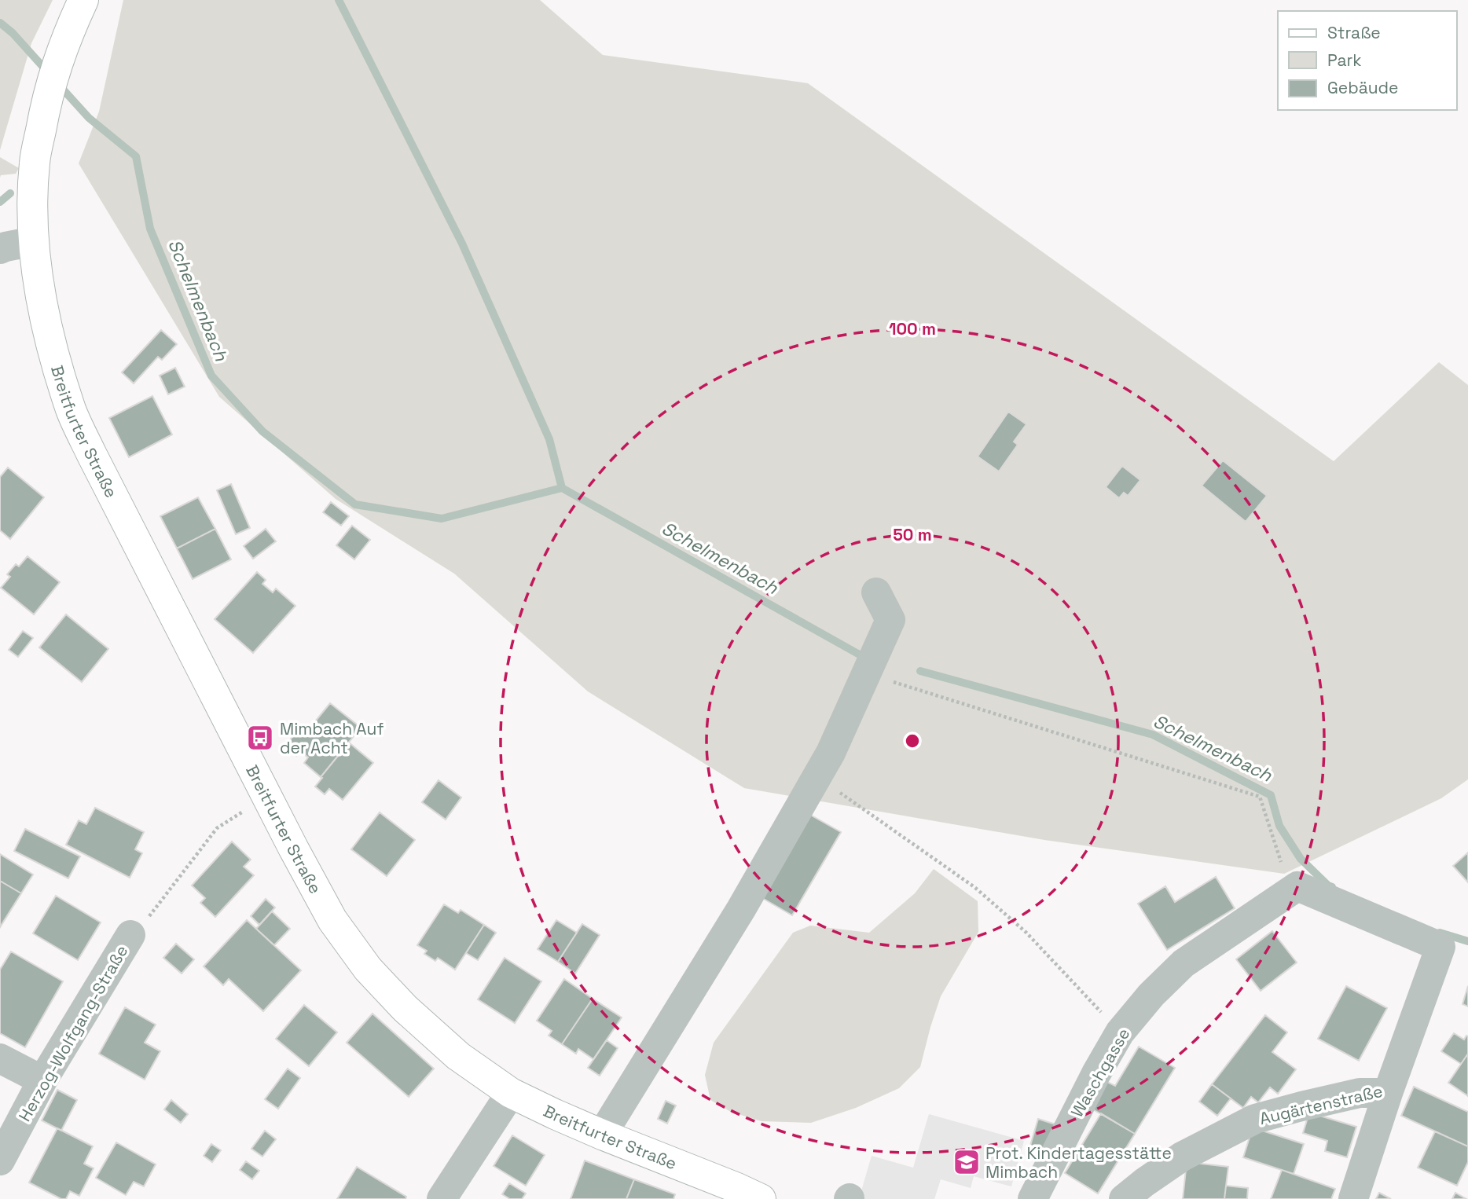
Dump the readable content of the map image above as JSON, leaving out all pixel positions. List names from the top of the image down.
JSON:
{
  "streets": {
    "main road": ["Breitfurter Straße"],
    "street": ["Herzog-Wolfgang-Straße", "Waschgasse", "Augärtenstraße"]
  },
  "crossings": [
    ["Waschgasse", "Augärtenstraße"]
  ],
  "water": ["Schelmenbach"],
  "places": {
    "bus stop": ["Mimbach Auf der Acht"],
    "school or university": ["Prot. Kindertagesstätte Mimbach"]
  },
  "legend": ["Straße", "Park", "Gebäude"],
  "rings": ["100 m", "50 m"]
}
